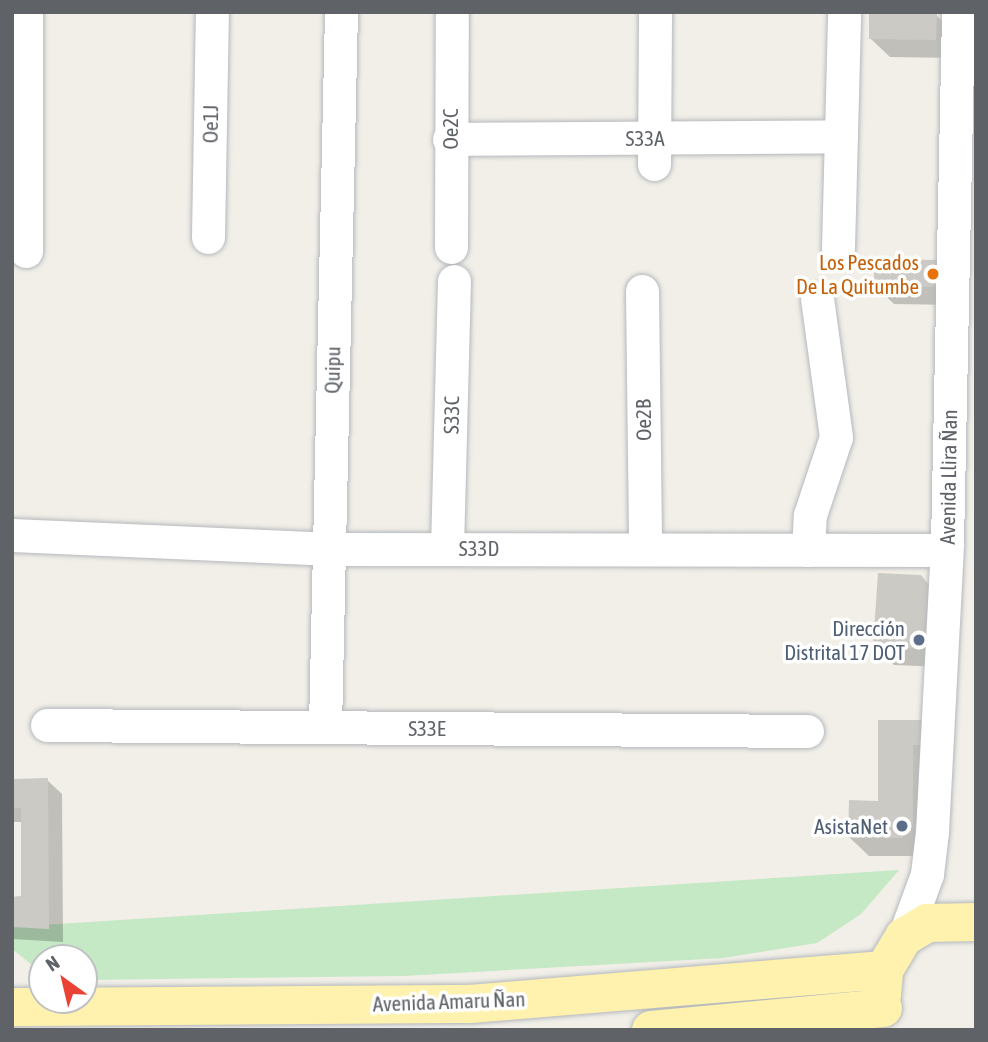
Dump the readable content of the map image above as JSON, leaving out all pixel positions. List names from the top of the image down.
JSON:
{
  "streets": {
    "main road": ["Avenida Amaru Ñan"],
    "street": [
      "Oe1J",
      "Oe2C",
      "S33A",
      "Quipu",
      "S33C",
      "Oe2B",
      "Avenida Llira Ñan",
      "S33D",
      "S33E"
    ]
  },
  "crossings": [
    ["Oe2C", "S33A"],
    ["Quipu", "S33D"],
    ["Quipu", "S33E"],
    ["S33C", "S33D"],
    ["Oe2B", "S33D"],
    ["Avenida Llira Ñan", "S33D"]
  ],
  "places": ["Los Pescados De La Quitumbe", "Dirección Distrital 17 DOT", "AsistaNet"],
  "north": "top left"
}
